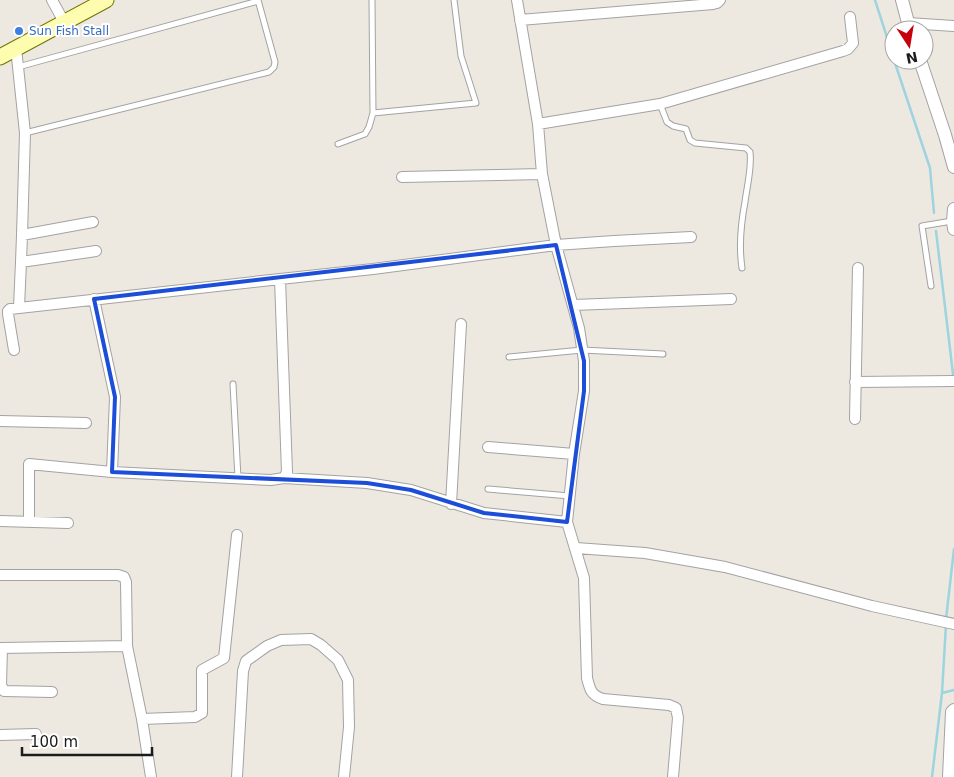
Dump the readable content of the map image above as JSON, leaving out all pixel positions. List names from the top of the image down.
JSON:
{
  "places": ["Sun Fish Stall"],
  "scale_bar": "100 m",
  "north": "bottom"
}
